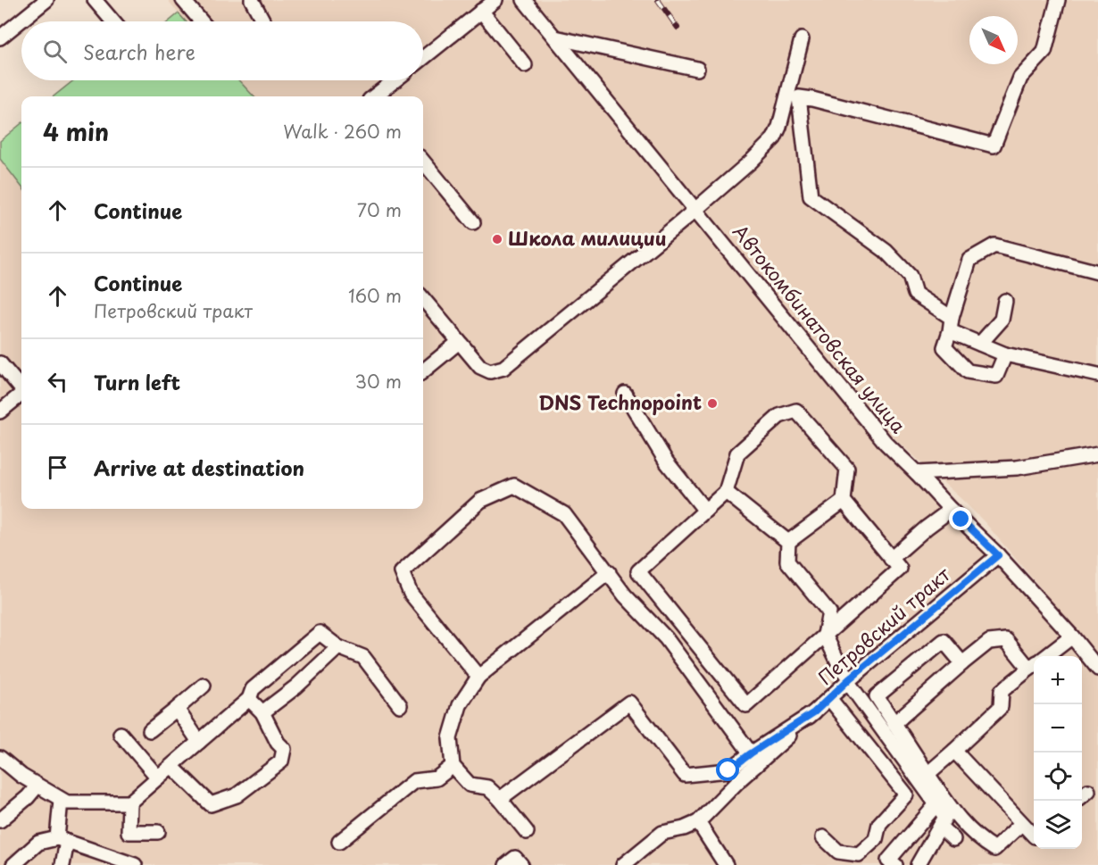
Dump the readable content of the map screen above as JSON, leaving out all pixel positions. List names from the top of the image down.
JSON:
{
  "streets": {
    "street": ["Автокомбинатовская улица", "Петровский тракт"]
  },
  "crossings": [
    ["Автокомбинатовская улица", "Петровский тракт"]
  ],
  "places": ["Школа милиции", "DNS Technopoint"],
  "north": "bottom right",
  "page": {
    "search": "Search here",
    "heading": ["4 min", "Walk · 260 m"],
    "list": [
      ["Continue", "70 m"],
      ["Continue", "Петровский тракт", "160 m"],
      ["Turn left", "30 m"],
      "Arrive at destination"
    ],
    "map_buttons": ["+", "−"]
  }
}
